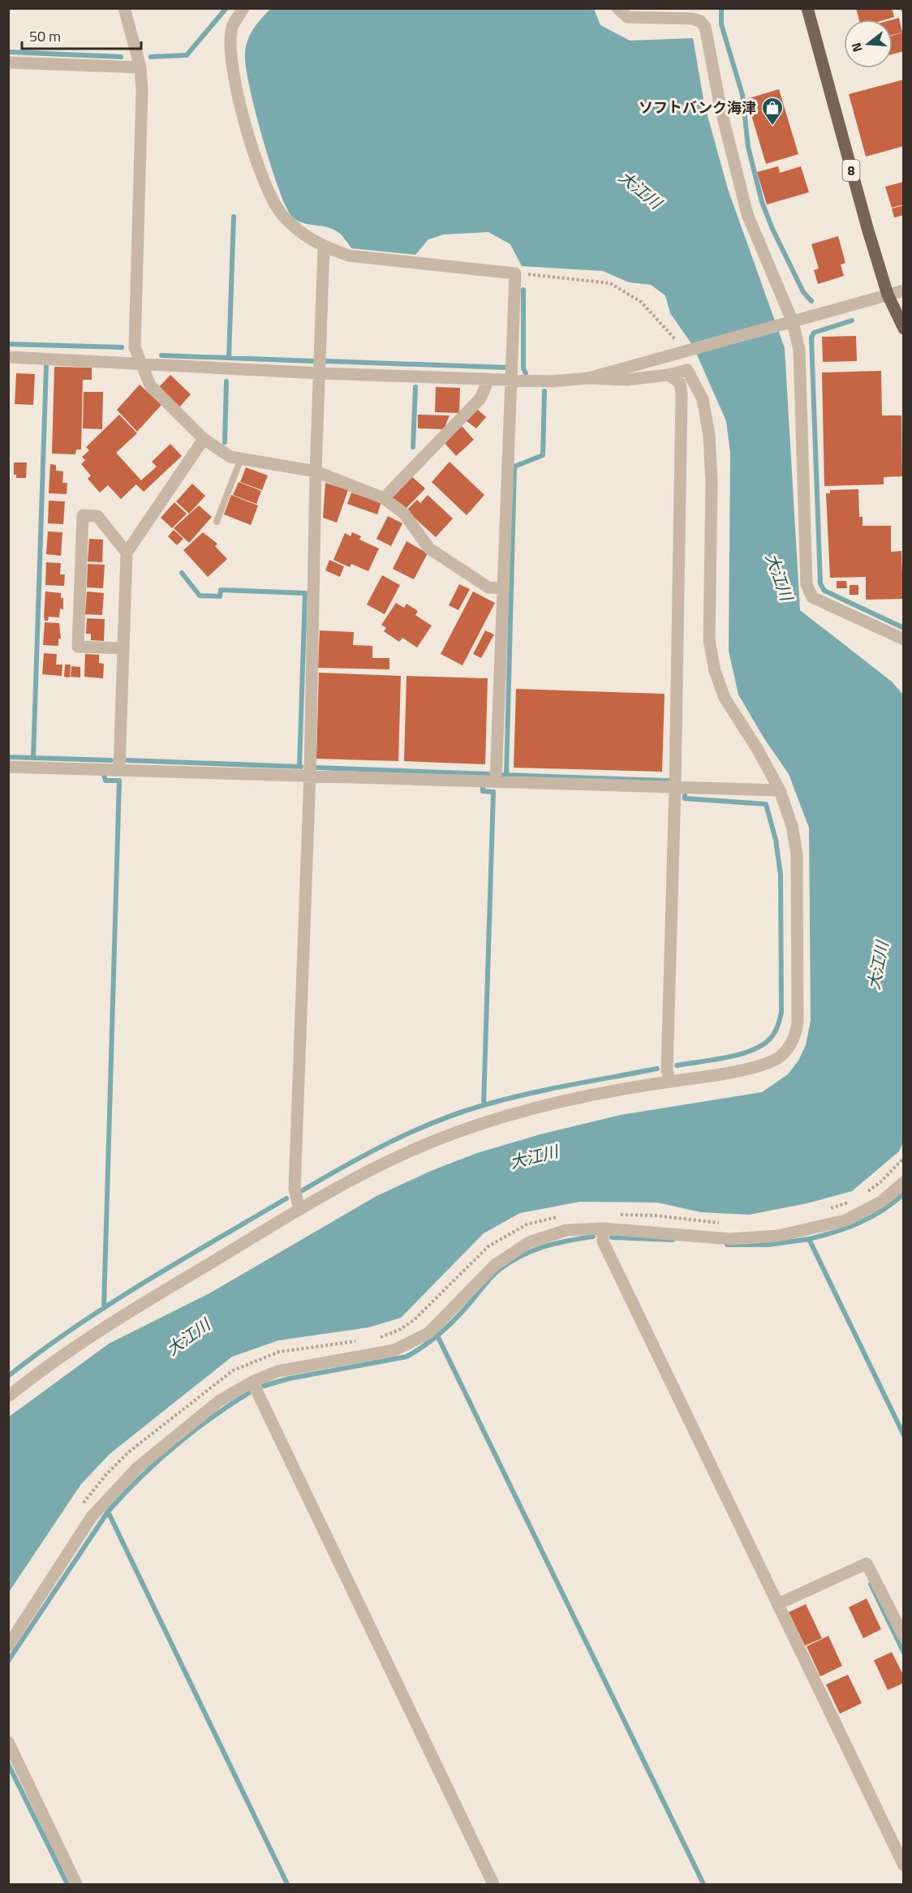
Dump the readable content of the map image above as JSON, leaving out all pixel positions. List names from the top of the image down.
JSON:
{
  "streets": {
    "main road": ["8"]
  },
  "water": ["大江川"],
  "places": {
    "shop": ["ソフトバンク海津"]
  },
  "scale_bar": "50 m",
  "north": "left"
}
